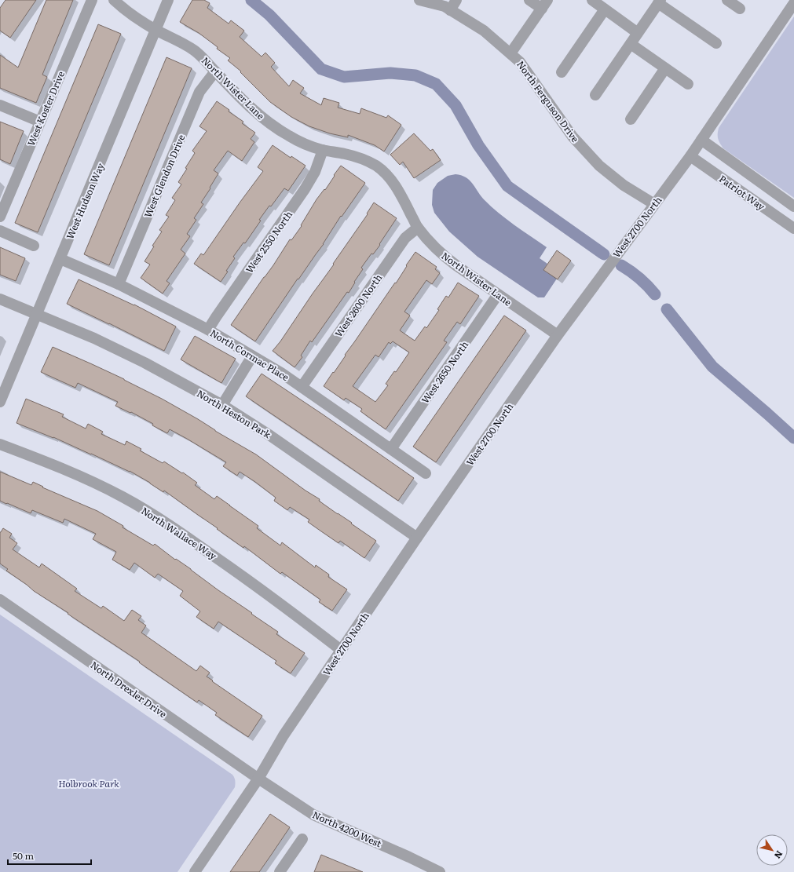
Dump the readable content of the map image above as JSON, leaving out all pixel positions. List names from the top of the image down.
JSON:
{
  "streets": {
    "street": [
      "North Wister Lane",
      "North Ferguson Drive",
      "West Koster Drive",
      "West Glendon Drive",
      "Patriot Way",
      "West Hudson Way",
      "West 2700 North",
      "West 2550 North",
      "West 2600 North",
      "North Cormac Place",
      "West 2650 North",
      "North Heston Park",
      "North Wallace Way",
      "North Drexler Drive",
      "North 4200 West"
    ]
  },
  "crossings": [
    ["North Wister Lane", "West Glendon Drive"],
    ["North Wister Lane", "West Hudson Way"],
    ["North Wister Lane", "West 2700 North"],
    ["North Wister Lane", "West 2550 North"],
    ["North Wister Lane", "West 2600 North"],
    ["North Wister Lane", "West 2650 North"],
    ["North Ferguson Drive", "West 2700 North"],
    ["West Glendon Drive", "North Cormac Place"],
    ["Patriot Way", "West 2700 North"],
    ["West Hudson Way", "North Cormac Place"],
    ["West Hudson Way", "North Heston Park"],
    ["West 2700 North", "North Heston Park"],
    ["West 2700 North", "North Wallace Way"],
    ["West 2700 North", "North Drexler Drive"],
    ["West 2700 North", "North 4200 West"],
    ["West 2550 North", "North Cormac Place"],
    ["West 2600 North", "North Cormac Place"],
    ["North Cormac Place", "West 2650 North"],
    ["North Drexler Drive", "North 4200 West"]
  ],
  "parks": ["Holbrook Park"],
  "scale_bar": "50 m",
  "north": "bottom right"
}
